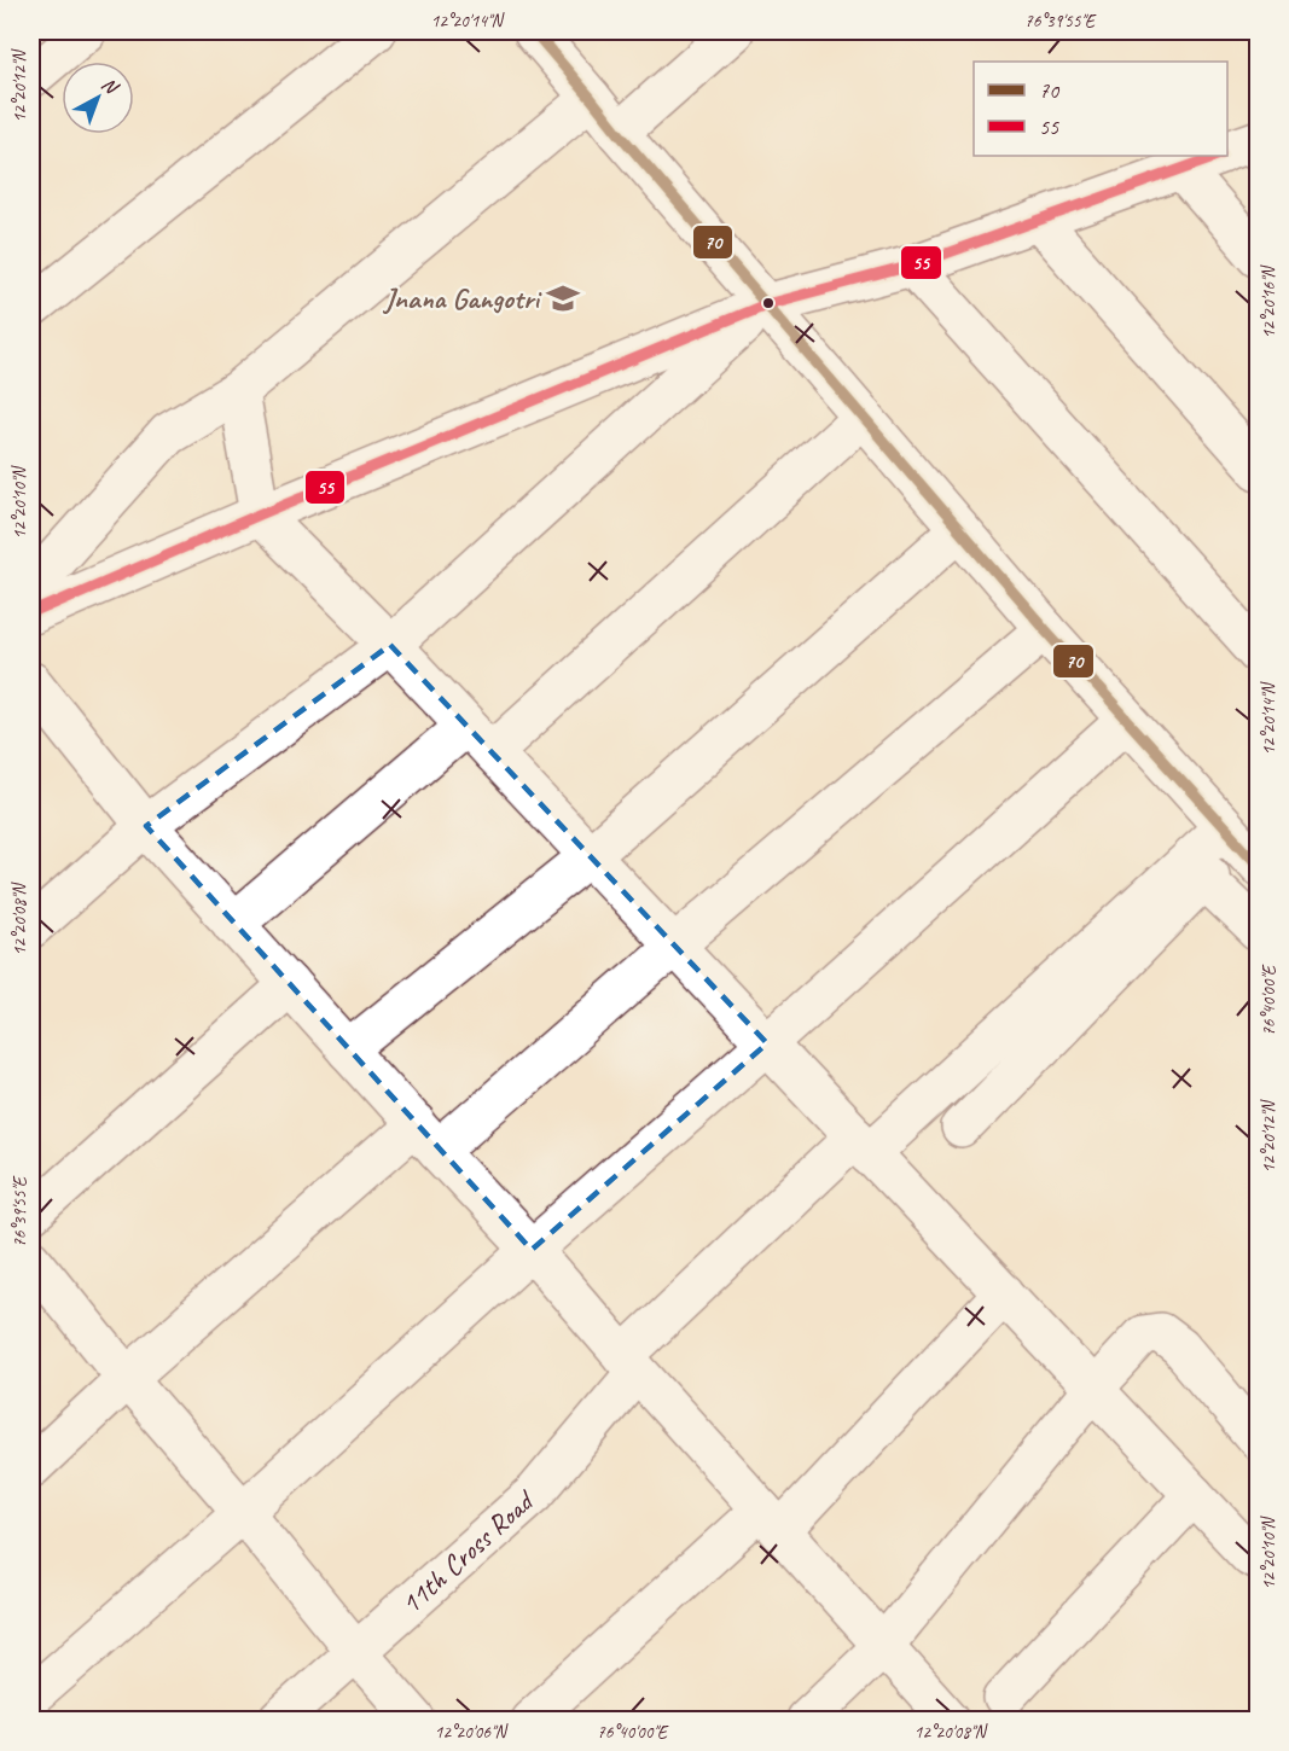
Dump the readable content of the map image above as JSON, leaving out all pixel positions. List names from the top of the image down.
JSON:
{
  "streets": {
    "street": ["11th Cross Road"]
  },
  "places": {
    "school or university": ["Jnana Gangotri"]
  },
  "lines": ["transit line 70", "transit line 55"],
  "legend": ["70", "55"],
  "north": "top right",
  "coordinates": [
    "12°20'14\"N",
    "76°39'55\"E",
    "12°20'12\"N",
    "12°20'16\"N",
    "12°20'10\"N",
    "12°20'08\"N",
    "76°40'00\"E",
    "12°20'06\"N"
  ]
}
